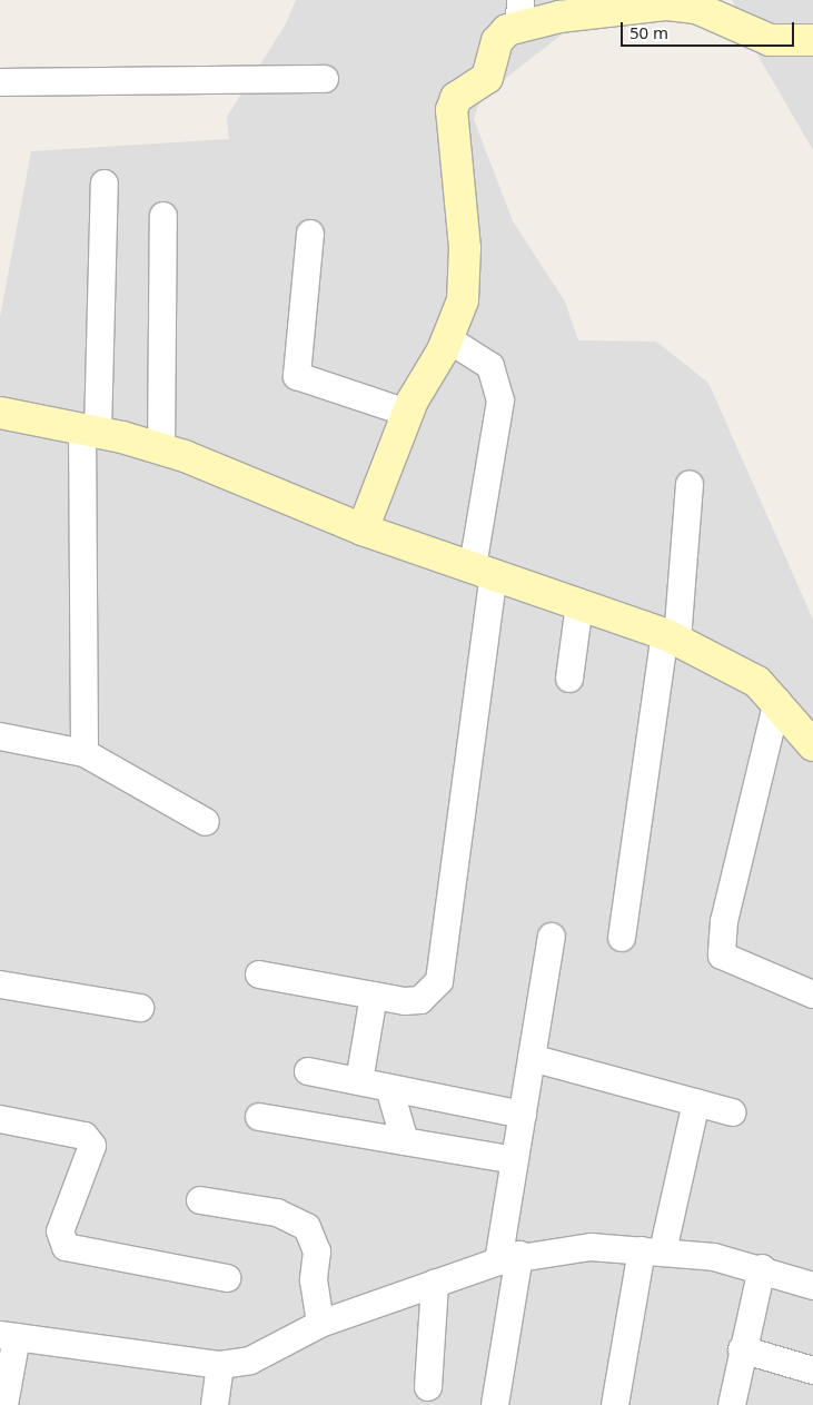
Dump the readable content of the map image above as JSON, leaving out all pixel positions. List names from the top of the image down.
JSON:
{
  "scale_bar": "50 m"
}
